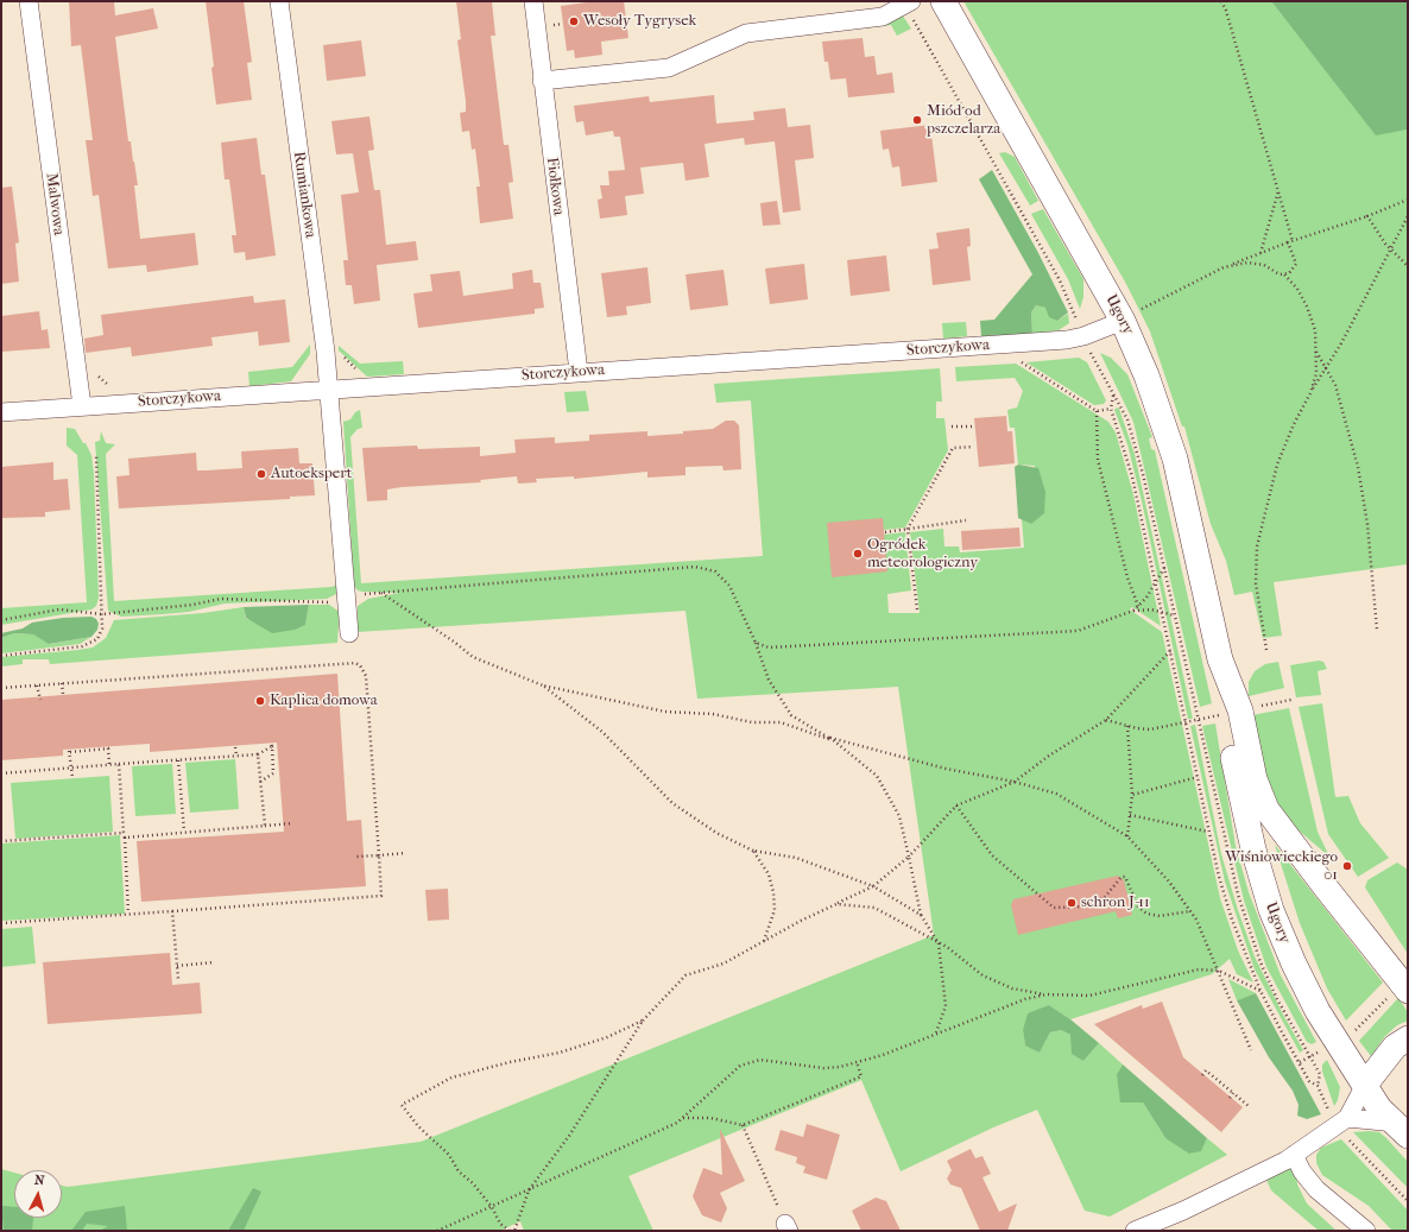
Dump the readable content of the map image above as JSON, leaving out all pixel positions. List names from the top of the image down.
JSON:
{
  "streets": {
    "street": [
      "Fiołkowa",
      "Rumiankowa",
      "Malwowa",
      "Ugory",
      "Storczykowa"
    ]
  },
  "crossings": [
    ["Fiołkowa", "Storczykowa"],
    ["Rumiankowa", "Storczykowa"],
    ["Malwowa", "Storczykowa"],
    ["Ugory", "Storczykowa"]
  ],
  "places": [
    "Wesoły Tygrysek",
    "Miód od pszczelarza",
    "Autoekspert",
    "Ogródek meteorologiczny",
    "Kaplica domowa",
    "Wiśniowieckiego 01",
    "schron J-11"
  ],
  "north": "top"
}
